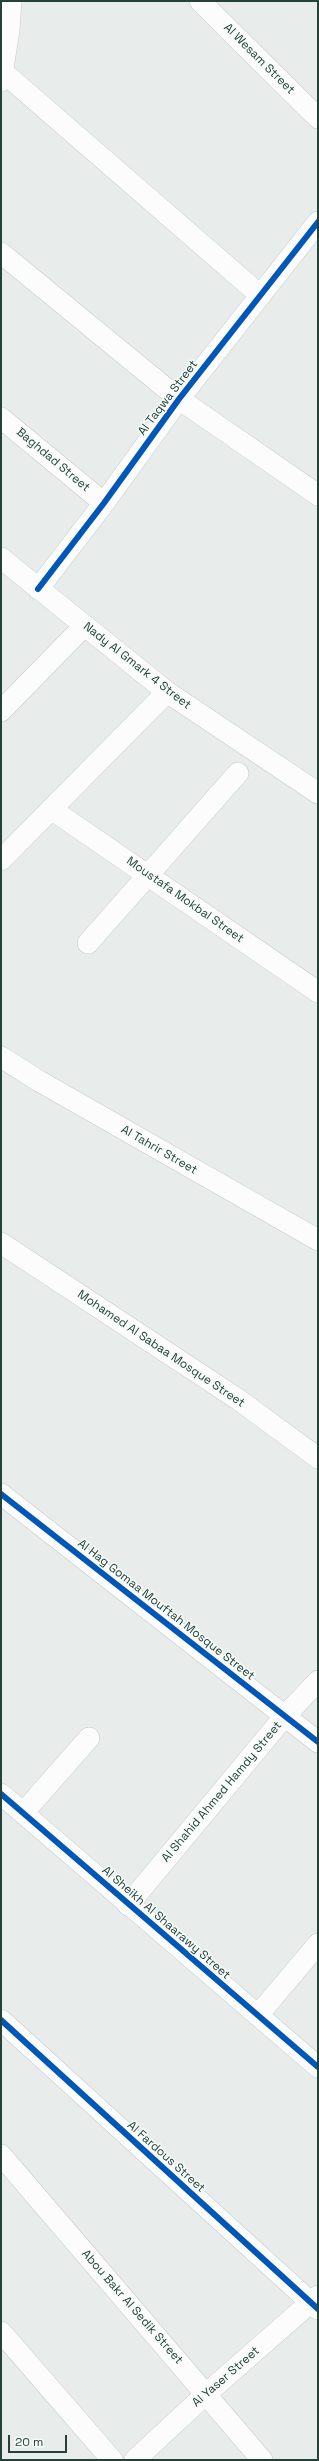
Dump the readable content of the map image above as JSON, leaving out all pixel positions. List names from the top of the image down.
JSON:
{
  "streets": {
    "street": [
      "Al Wesam Street",
      "Al Taqwa Street",
      "Baghdad Street",
      "Nady Al Gmark 4 Street",
      "Moustafa Mokbal Street",
      "Al Tahrir Street",
      "Mohamed Al Sabaa Mosque Street",
      "Al Hag Gomaa Mouftah Mosque Street",
      "Al Shahid Ahmed Hamdy Street",
      "Al Sheikh Al Shaarawy Street",
      "Al Fardous Street",
      "Abou Bakr Al Sedik Street",
      "Al Yaser Street"
    ]
  },
  "crossings": [
    ["Al Taqwa Street", "Baghdad Street"],
    ["Al Taqwa Street", "Nady Al Gmark 4 Street"],
    ["Al Hag Gomaa Mouftah Mosque Street", "Al Shahid Ahmed Hamdy Street"],
    ["Al Shahid Ahmed Hamdy Street", "Al Sheikh Al Shaarawy Street"],
    ["Al Fardous Street", "Al Yaser Street"],
    ["Abou Bakr Al Sedik Street", "Al Yaser Street"]
  ],
  "scale_bar": "20 m"
}
